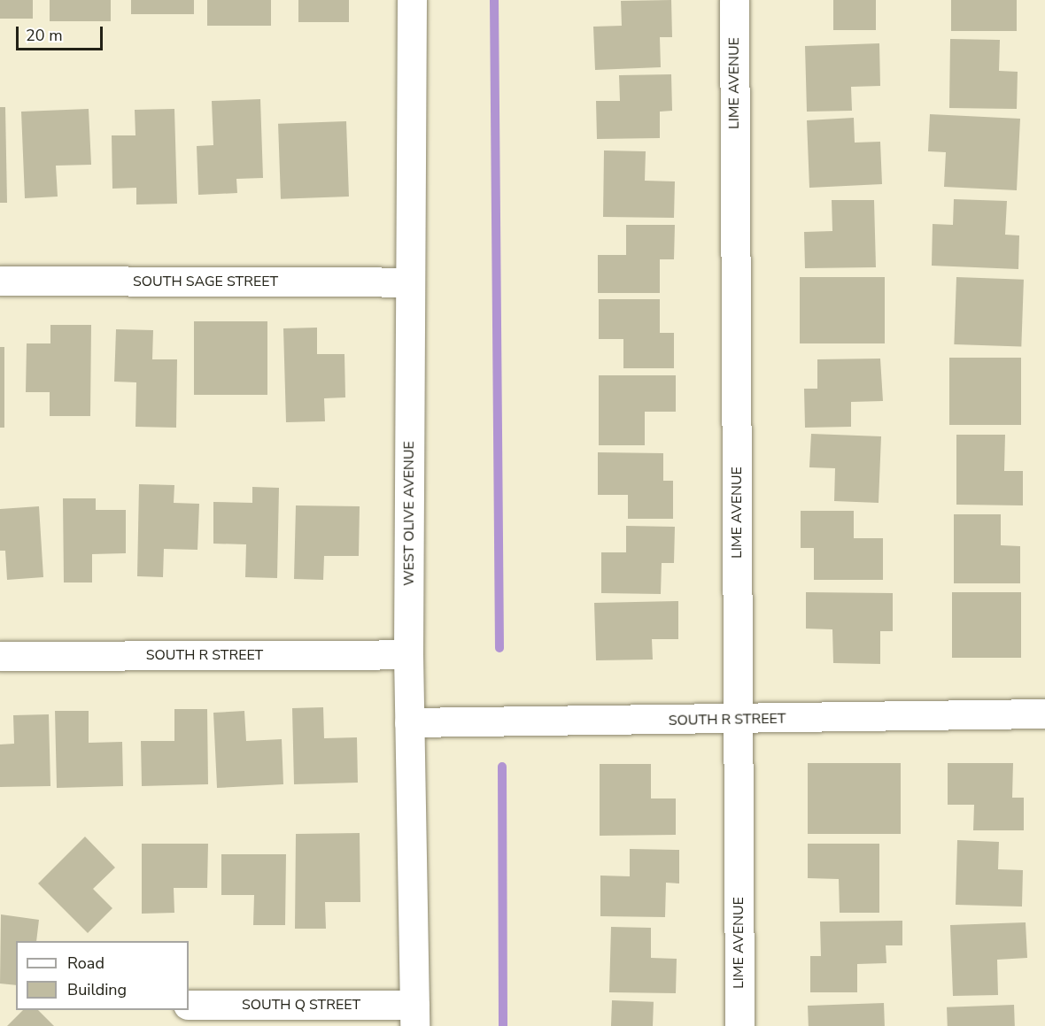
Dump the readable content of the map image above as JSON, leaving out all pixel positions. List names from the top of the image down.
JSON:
{
  "streets": {
    "street": [
      "LIME AVENUE",
      "SOUTH SAGE STREET",
      "WEST OLIVE AVENUE",
      "SOUTH R STREET",
      "SOUTH Q STREET"
    ]
  },
  "crossings": [
    ["LIME AVENUE", "SOUTH R STREET"],
    ["SOUTH SAGE STREET", "WEST OLIVE AVENUE"],
    ["WEST OLIVE AVENUE", "SOUTH R STREET"],
    ["WEST OLIVE AVENUE", "SOUTH Q STREET"]
  ],
  "legend": ["Road", "Building"],
  "scale_bar": "20 m"
}
